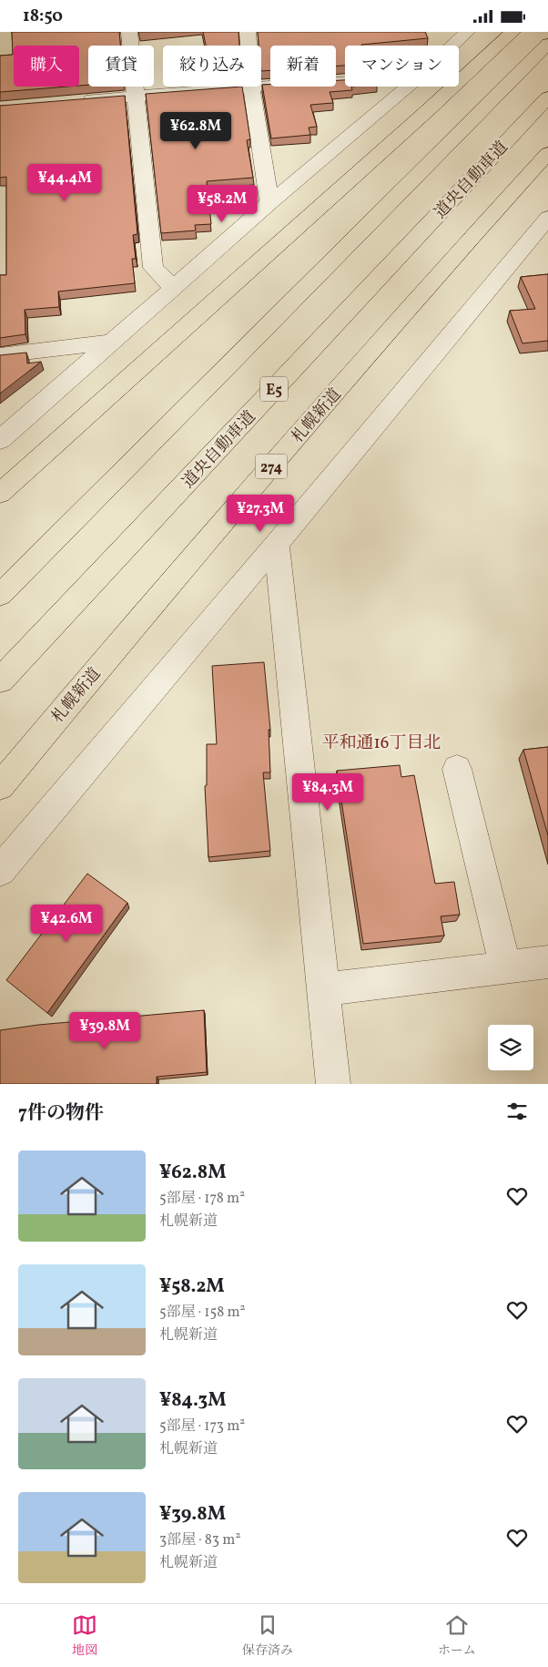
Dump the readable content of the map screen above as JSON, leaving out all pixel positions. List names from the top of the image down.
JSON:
{
  "streets": {
    "highway": [
      "道央自動車道",
      "E5",
      "札幌新道",
      "274"
    ]
  },
  "districts": ["平和通16丁目北"],
  "page": {
    "status": "18:50",
    "chip": [
      "購入",
      "賃貸",
      "絞り込み",
      "新着",
      "マンション"
    ],
    "price": [
      "¥62.8M",
      "¥44.4M",
      "¥58.2M",
      "¥27.3M",
      "¥84.3M",
      "¥42.6M",
      "¥39.8M"
    ],
    "heading": "7件の物件",
    "list": [
      {
        "name": "¥62.8M",
        "note": "5部屋 · 178 m² · 札幌新道"
      },
      {
        "name": "¥58.2M",
        "note": "5部屋 · 158 m² · 札幌新道"
      },
      {
        "name": "¥84.3M",
        "note": "5部屋 · 173 m² · 札幌新道"
      },
      {
        "name": "¥39.8M",
        "note": "3部屋 · 83 m² · 札幌新道"
      }
    ],
    "tabs": ["地図", "保存済み", "ホーム"]
  }
}
